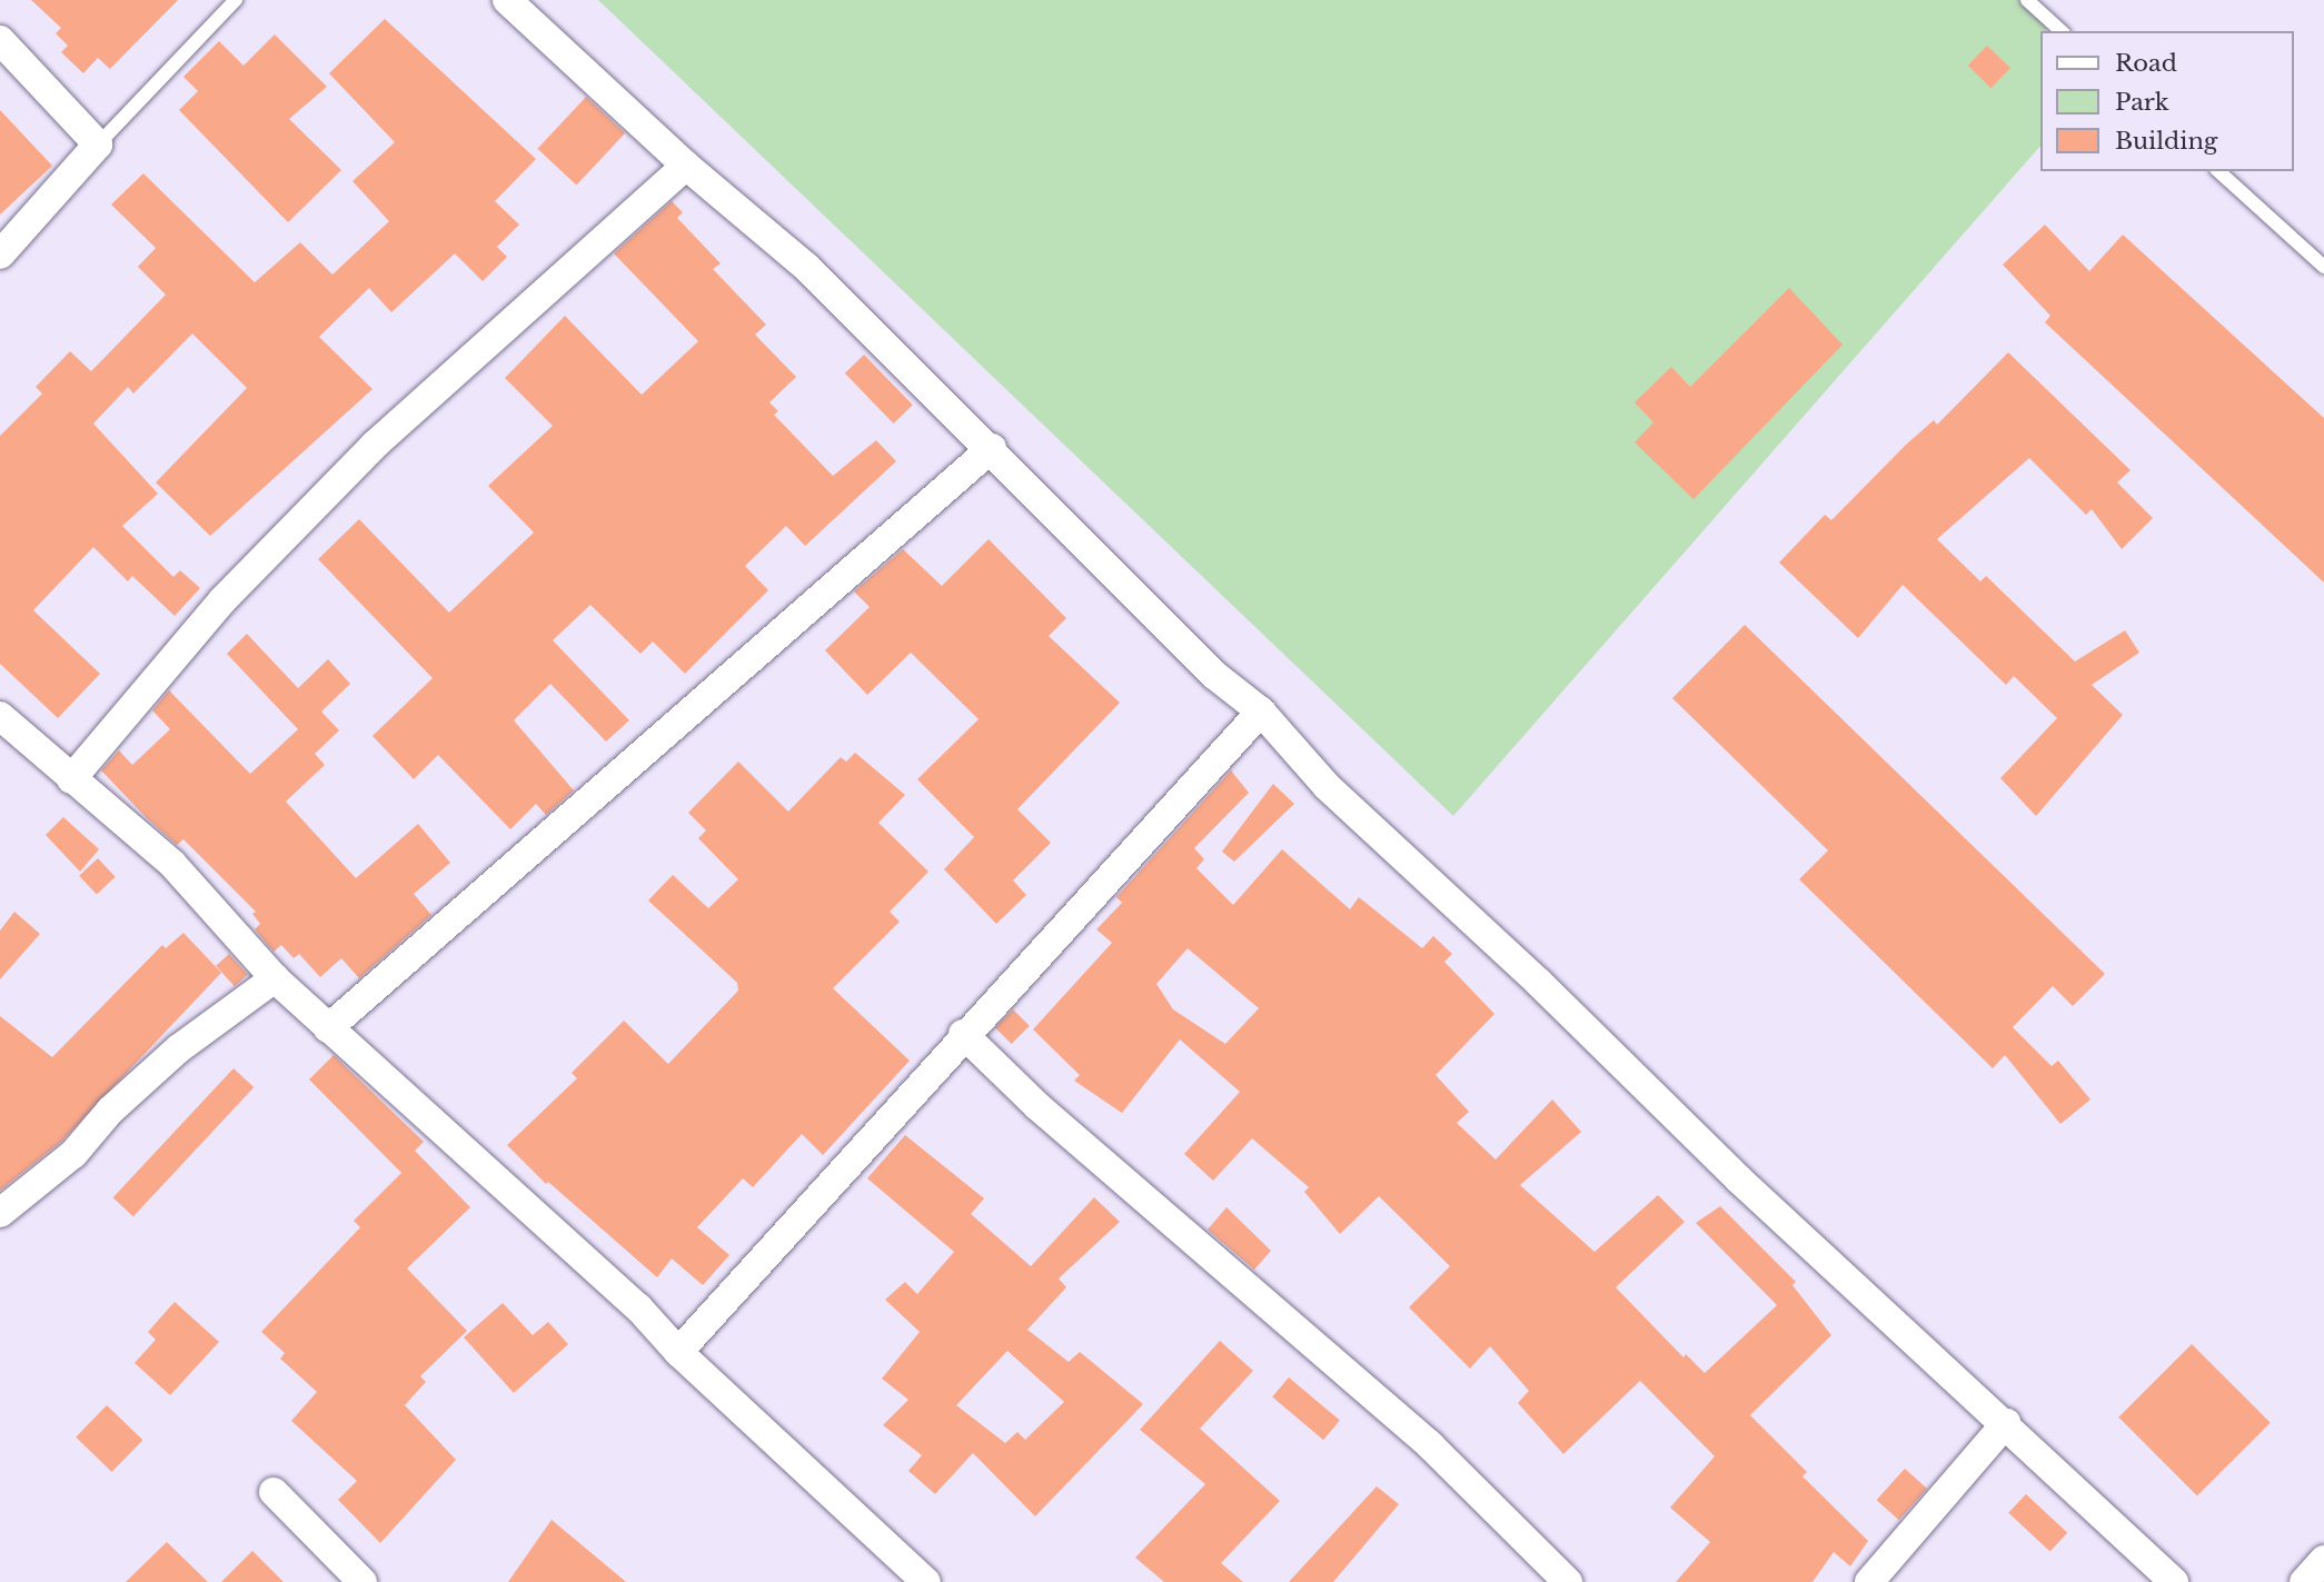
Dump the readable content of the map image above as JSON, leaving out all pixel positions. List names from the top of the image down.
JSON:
{
  "legend": ["Road", "Park", "Building"]
}
